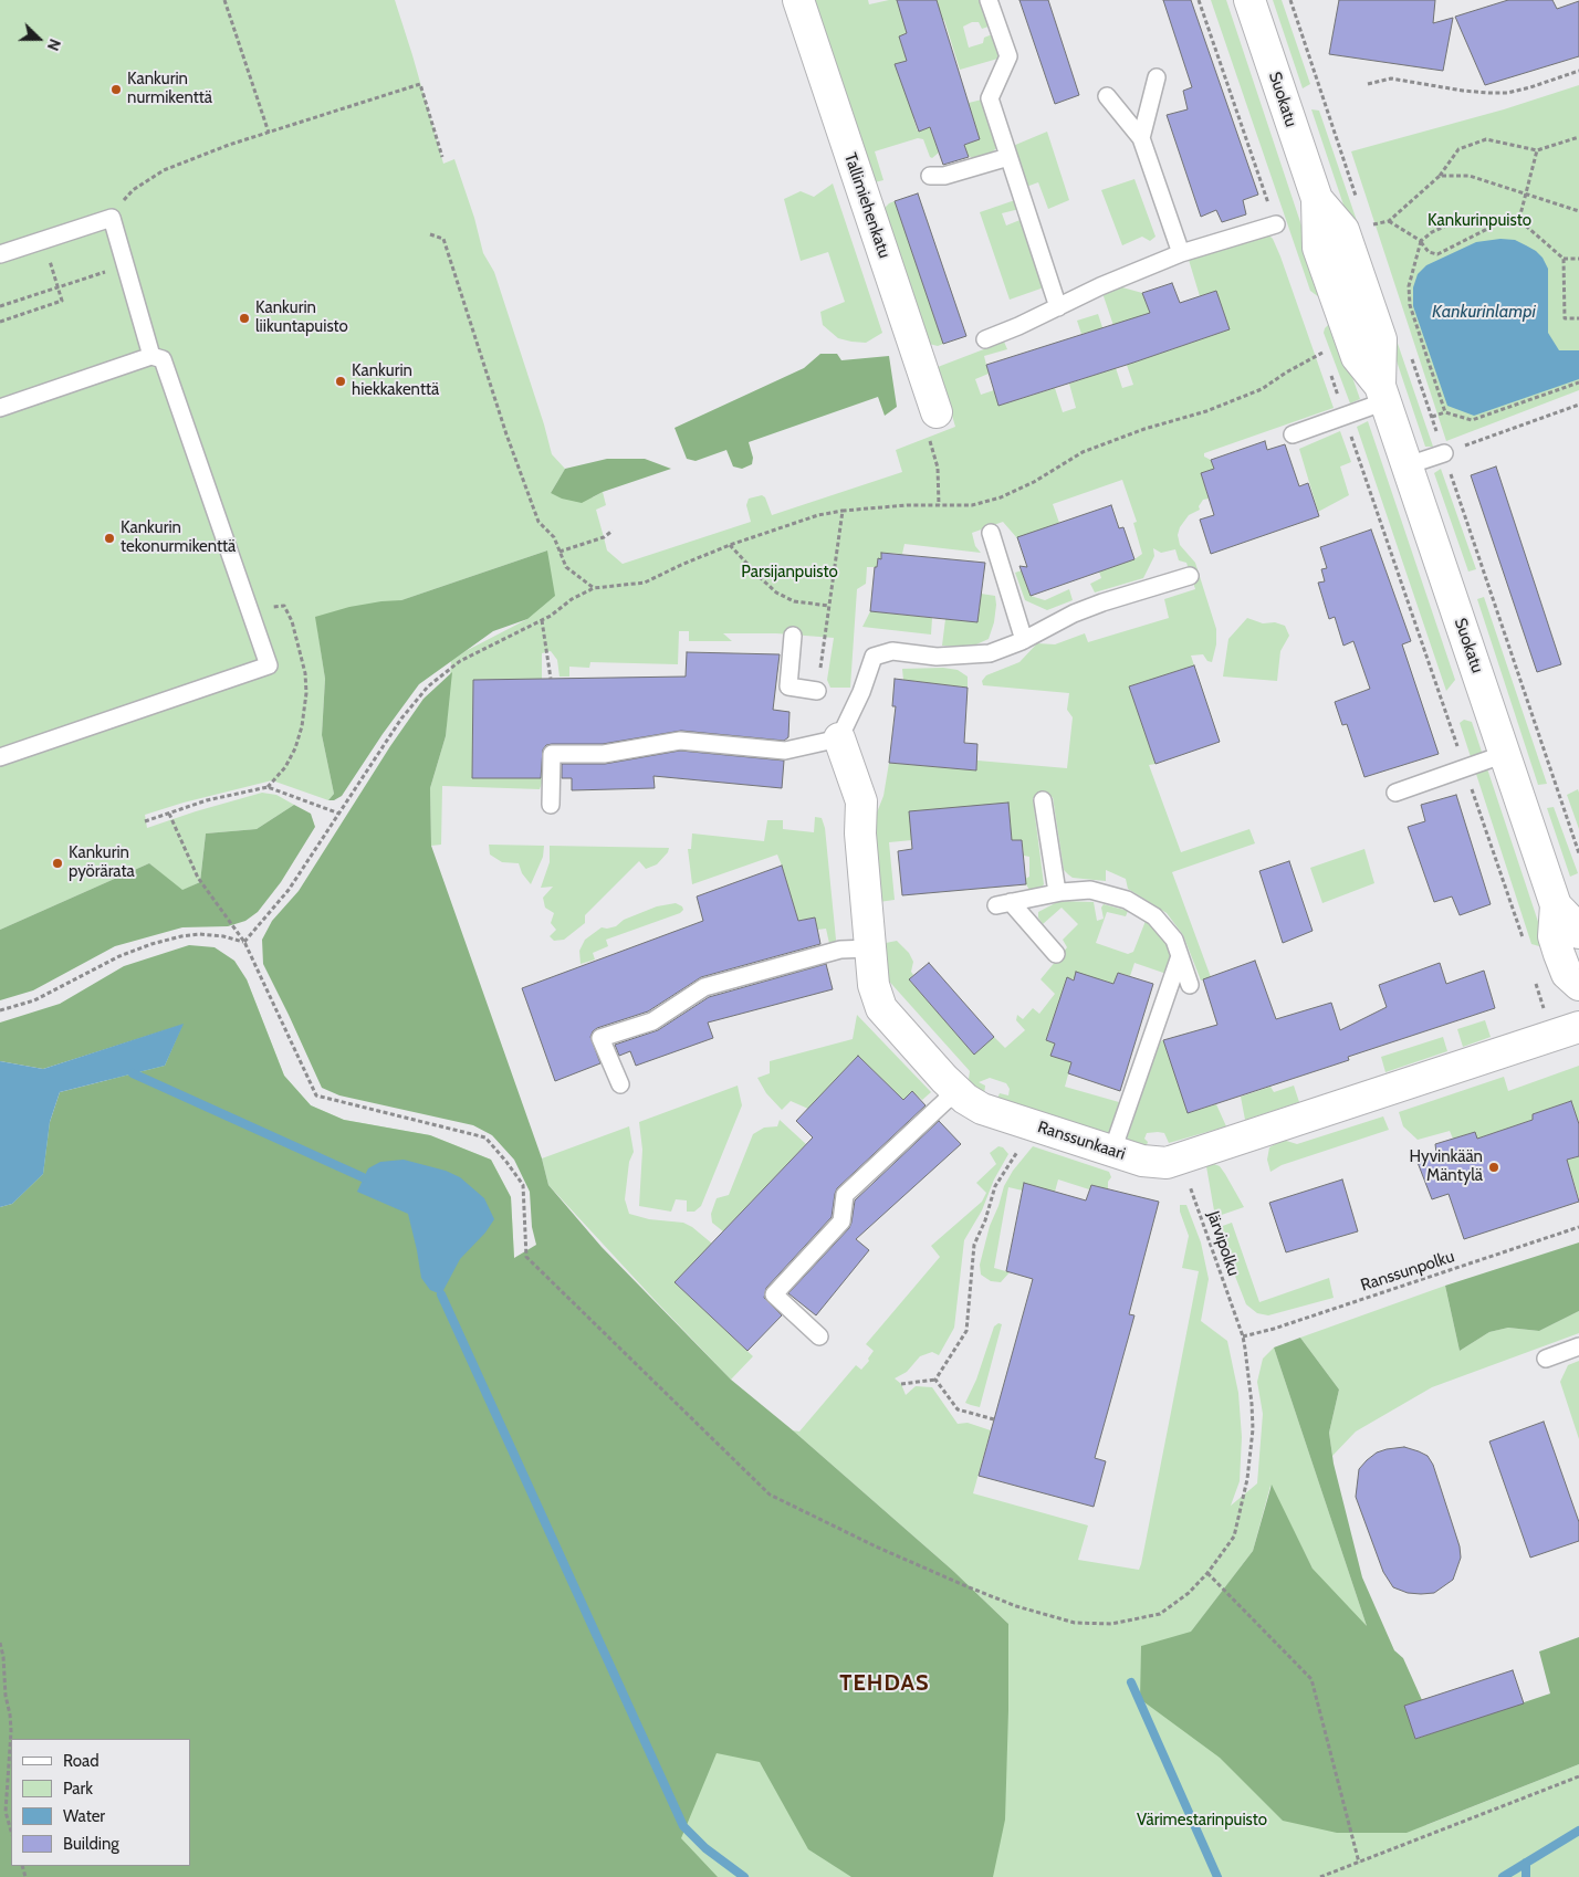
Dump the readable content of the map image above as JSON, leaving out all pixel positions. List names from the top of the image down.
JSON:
{
  "streets": {
    "street": ["Suokatu", "Tallimiehenkatu", "Ranssunkaari"],
    "path": ["Järvipolku", "Ranssunpolku"]
  },
  "crossings": [
    ["Ranssunkaari", "Järvipolku"],
    ["Järvipolku", "Ranssunpolku"]
  ],
  "districts": ["TEHDAS"],
  "water": ["Kankurinlampi"],
  "parks": ["Kankurinpuisto", "Parsijanpuisto", "Värimestarinpuisto"],
  "places": [
    "Kankurin nurmikenttä",
    "Kankurin liikuntapuisto",
    "Kankurin hiekkakenttä",
    "Kankurin tekonurmikenttä",
    "Kankurin pyörärata",
    "Hyvinkään Mäntylä"
  ],
  "legend": [
    "Road",
    "Park",
    "Water",
    "Building"
  ],
  "north": "right"
}
